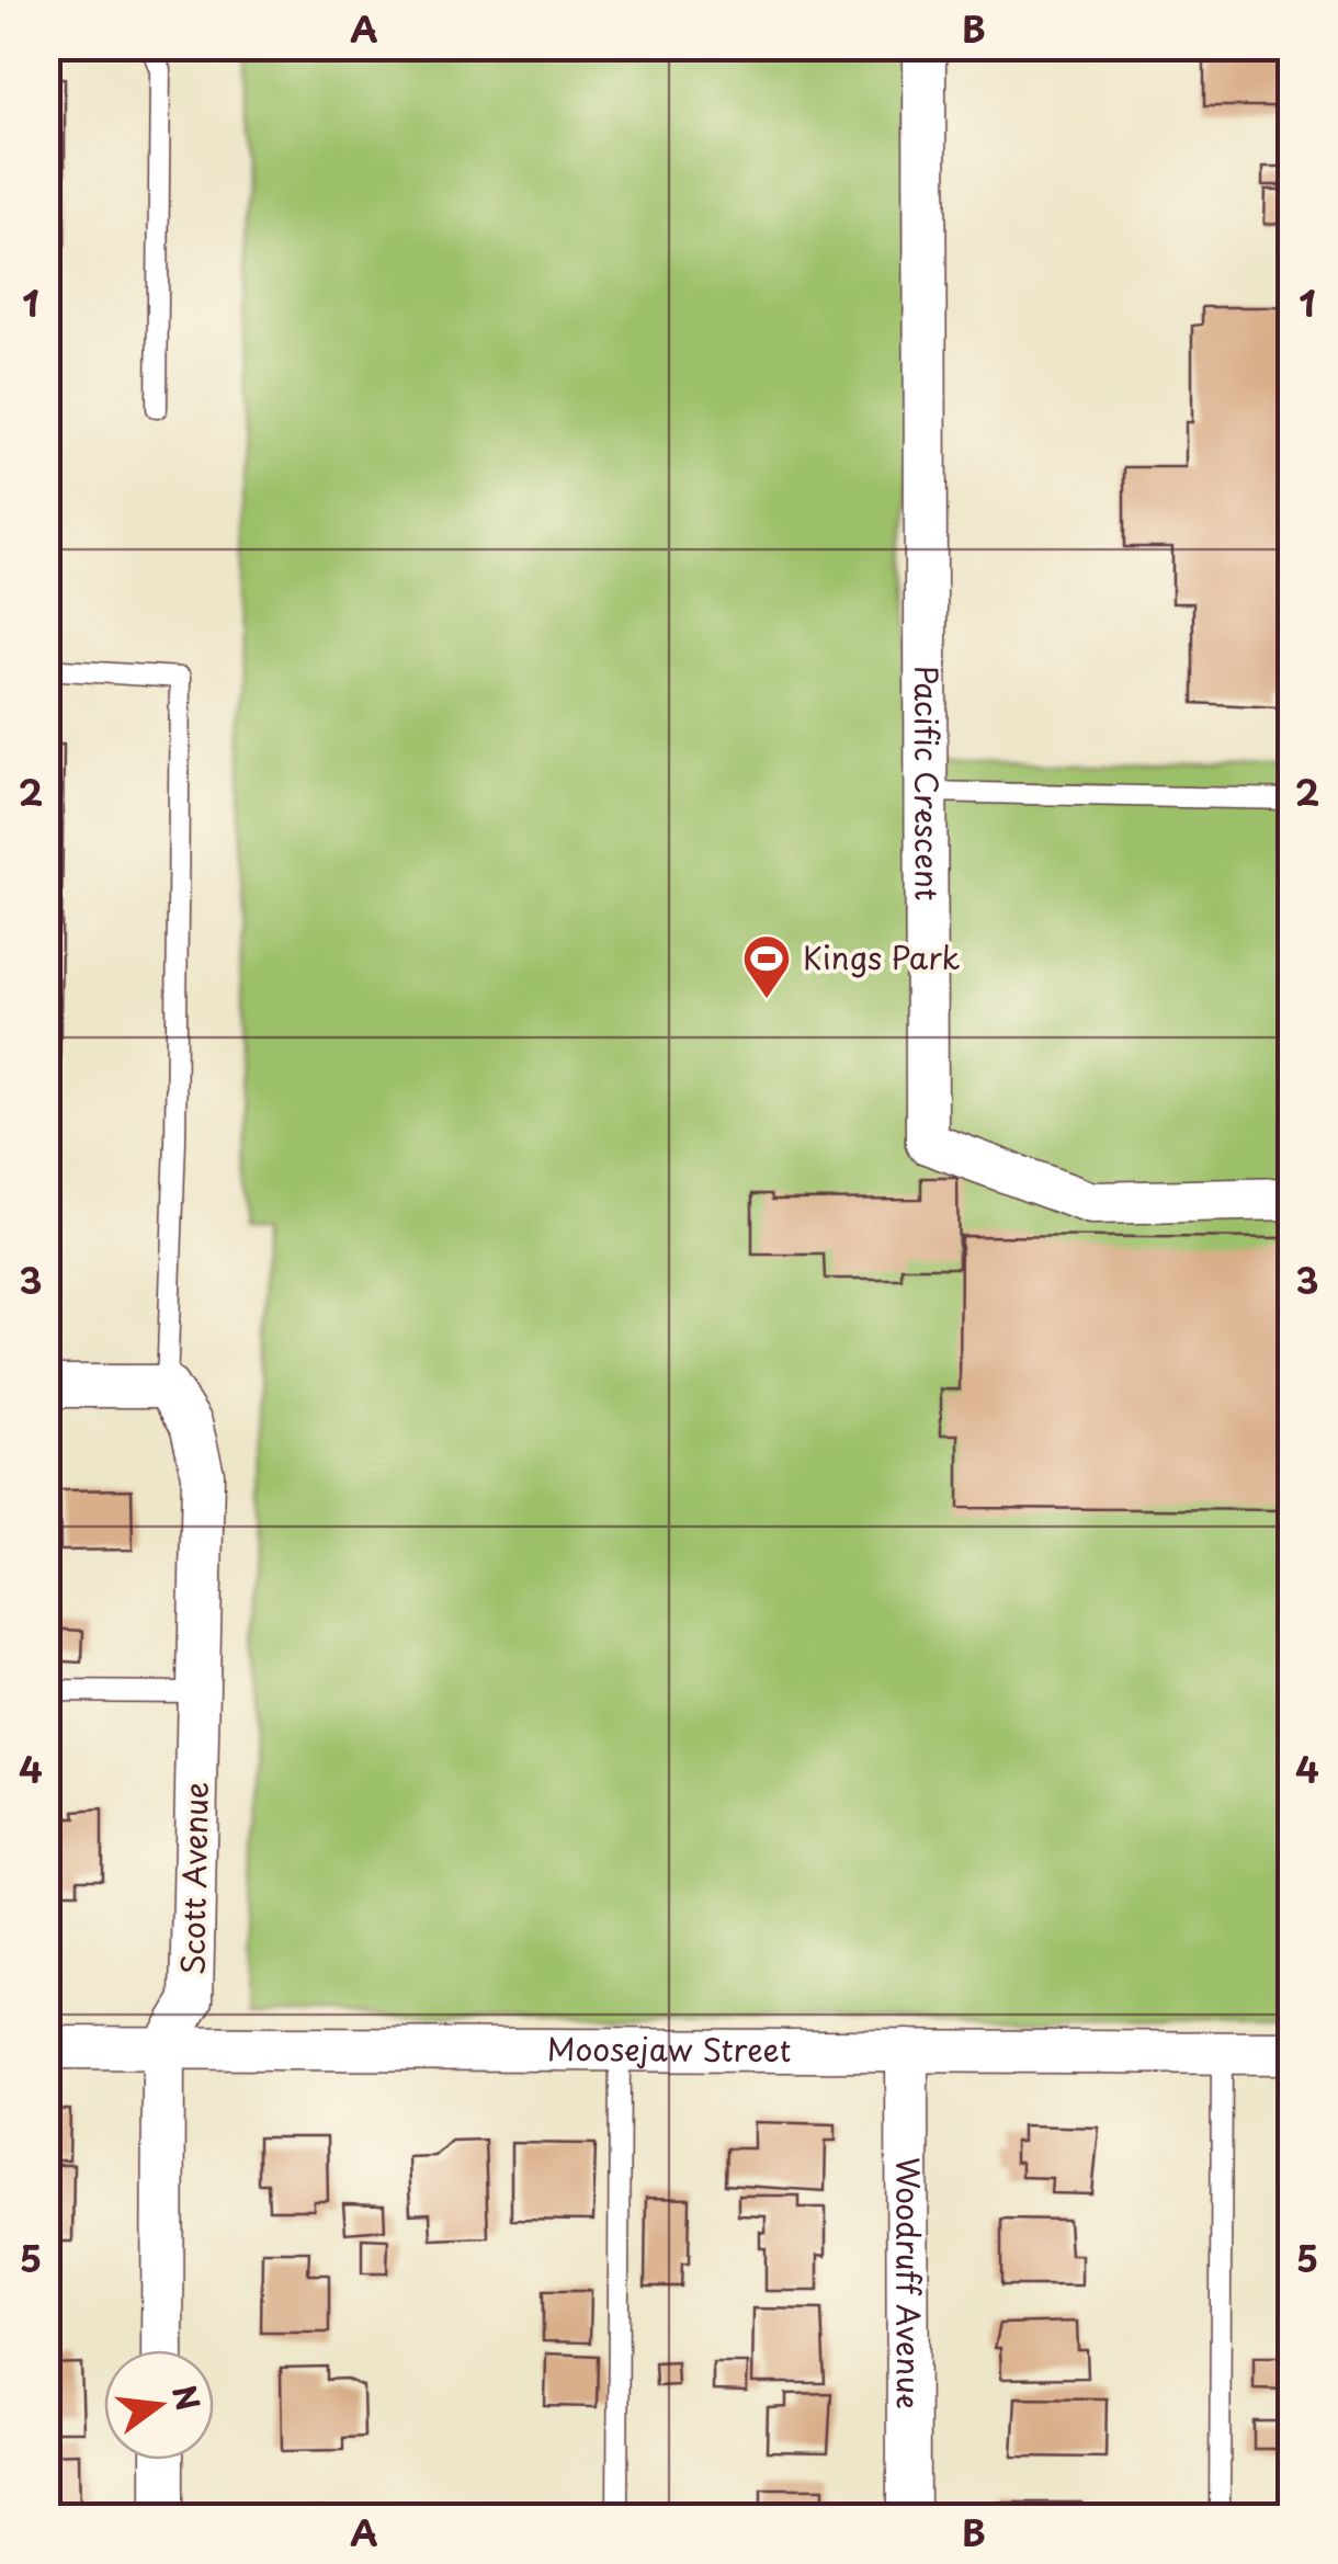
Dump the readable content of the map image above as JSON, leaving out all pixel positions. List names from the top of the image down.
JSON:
{
  "streets": {
    "street": [
      "Pacific Crescent",
      "Scott Avenue",
      "Moosejaw Street",
      "Woodruff Avenue"
    ]
  },
  "crossings": [
    ["Scott Avenue", "Moosejaw Street"],
    ["Moosejaw Street", "Woodruff Avenue"]
  ],
  "places": {
    "sports": ["Kings Park"]
  },
  "north": "right",
  "grid": {
    "columns": ["A", "B"],
    "rows": [
      "1",
      "2",
      "3",
      "4",
      "5"
    ]
  }
}
